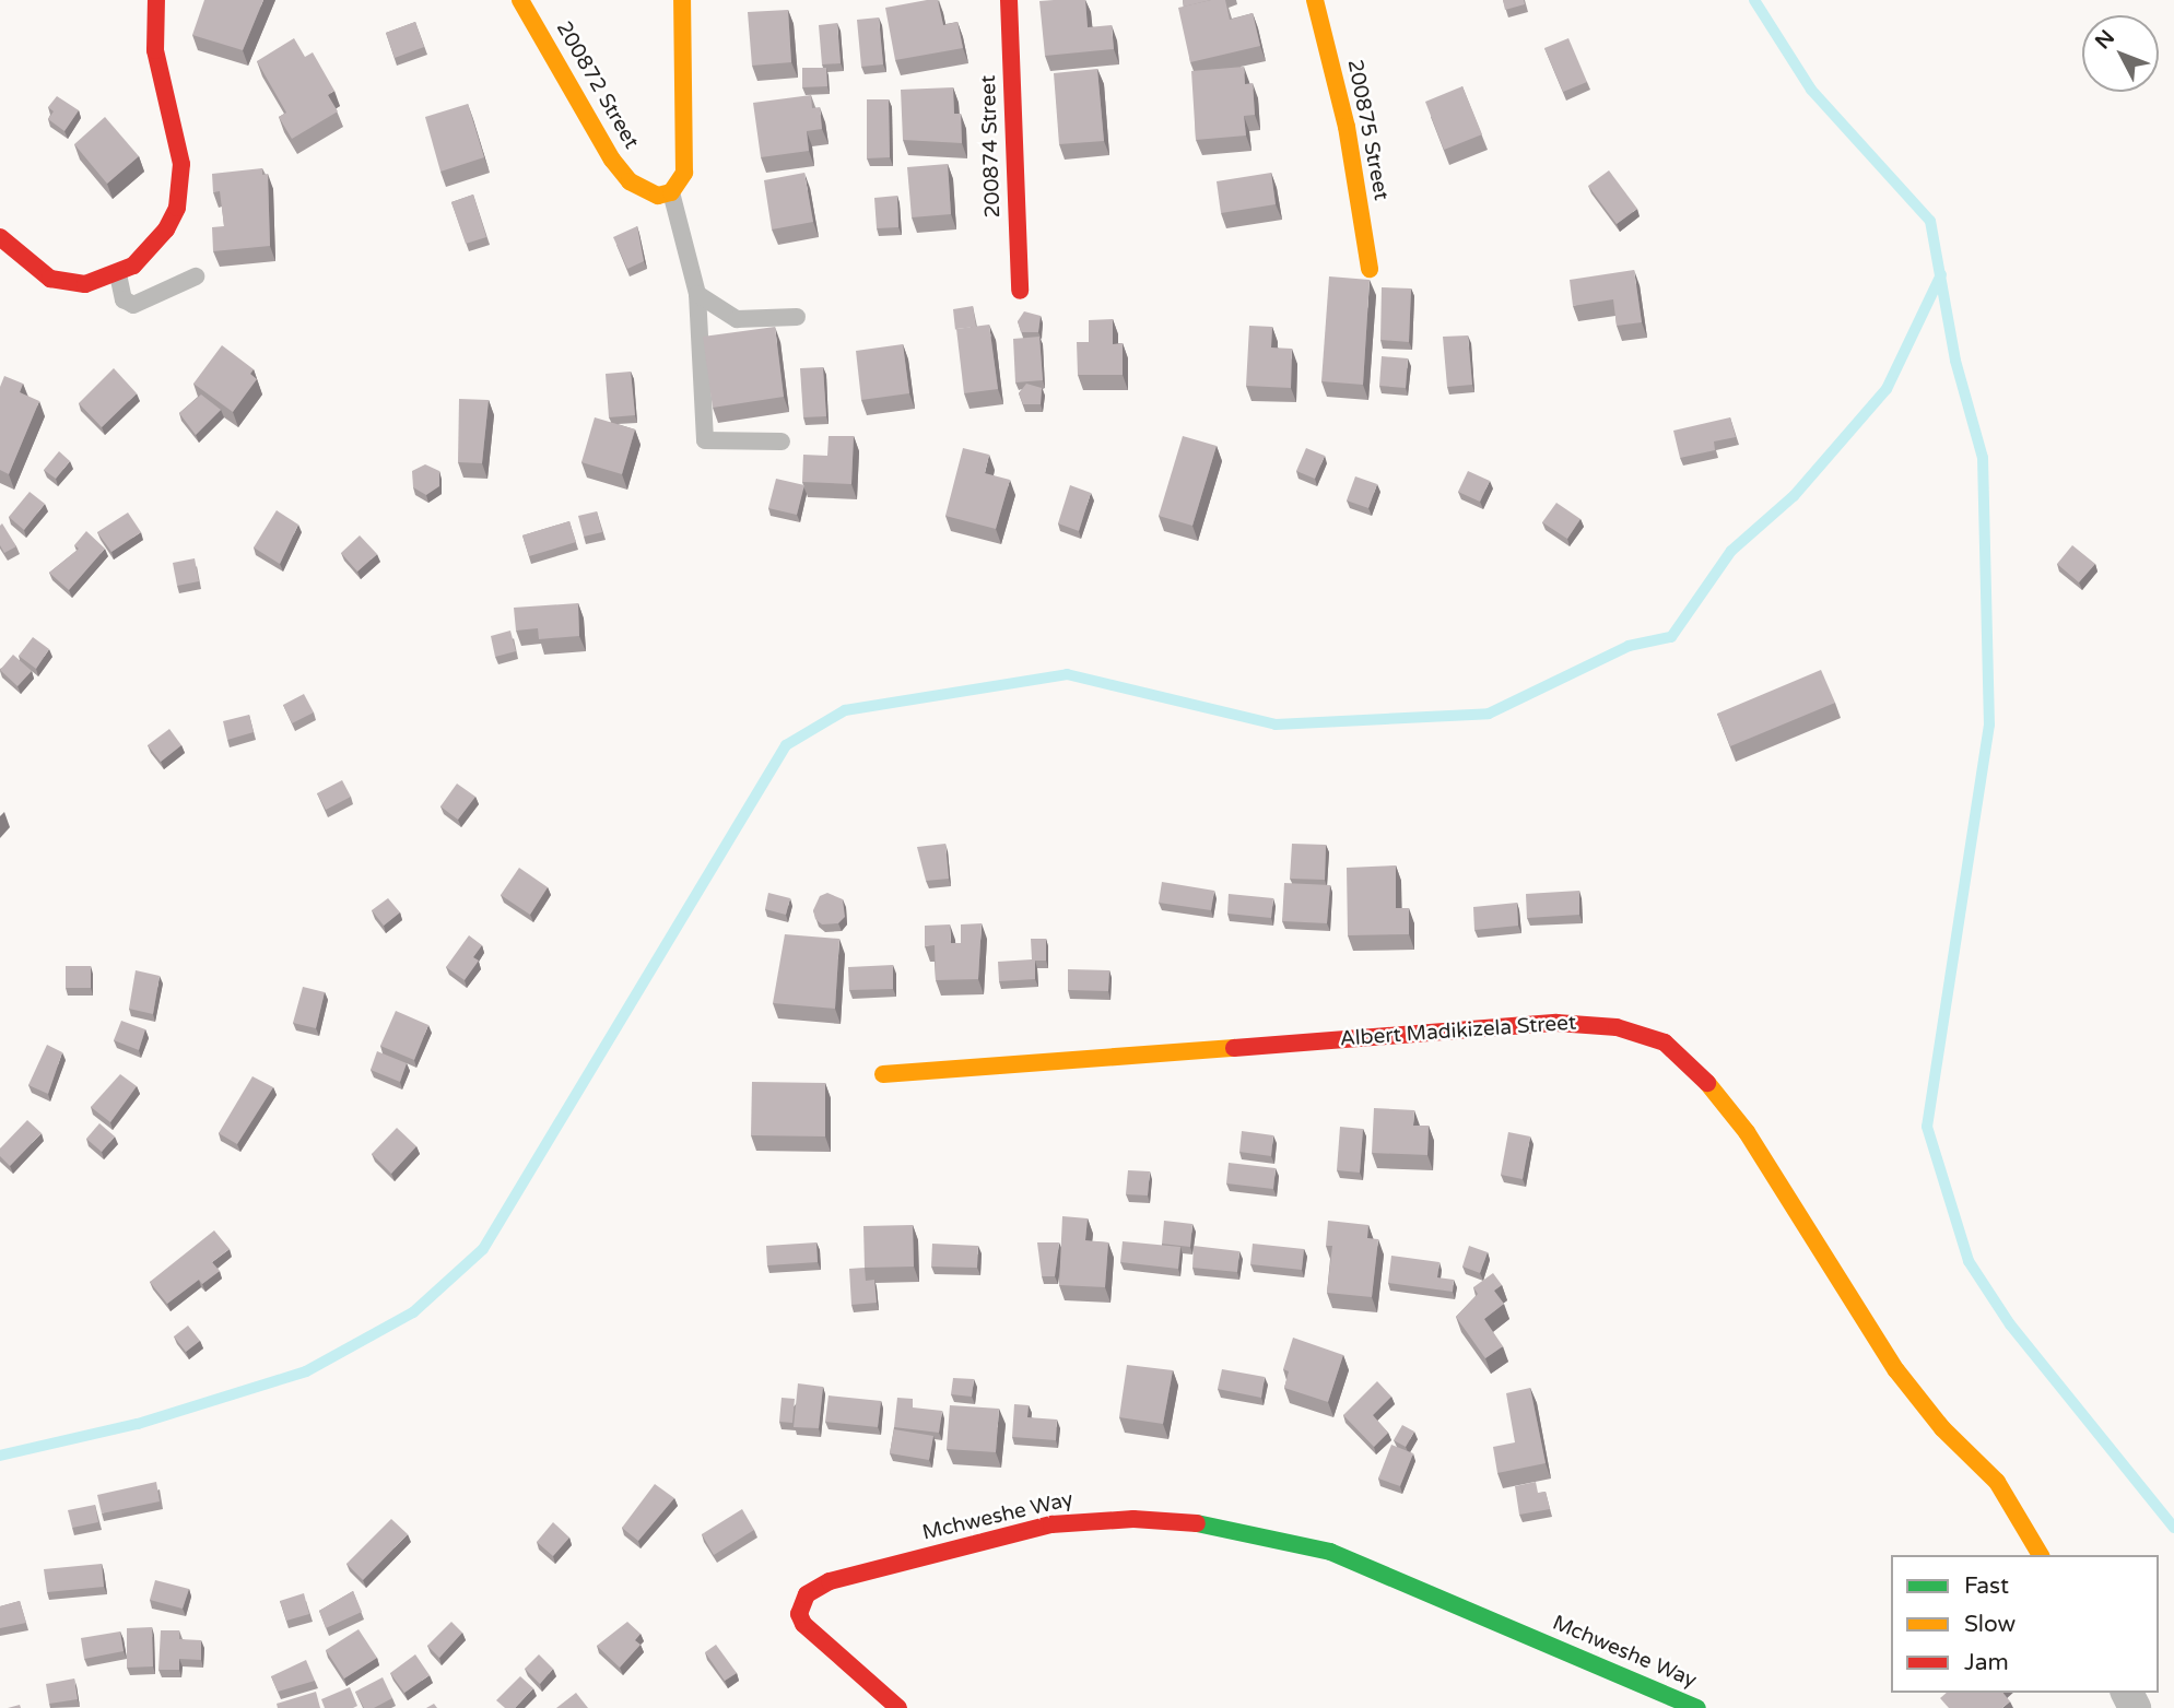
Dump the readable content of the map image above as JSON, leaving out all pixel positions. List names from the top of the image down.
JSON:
{
  "streets": {
    "street": [
      "200872 Street",
      "200875 Street",
      "200874 Street",
      "Albert Madikizela Street",
      "Mchweshe Way"
    ]
  },
  "legend": ["Fast", "Slow", "Jam"],
  "north": "top left"
}
